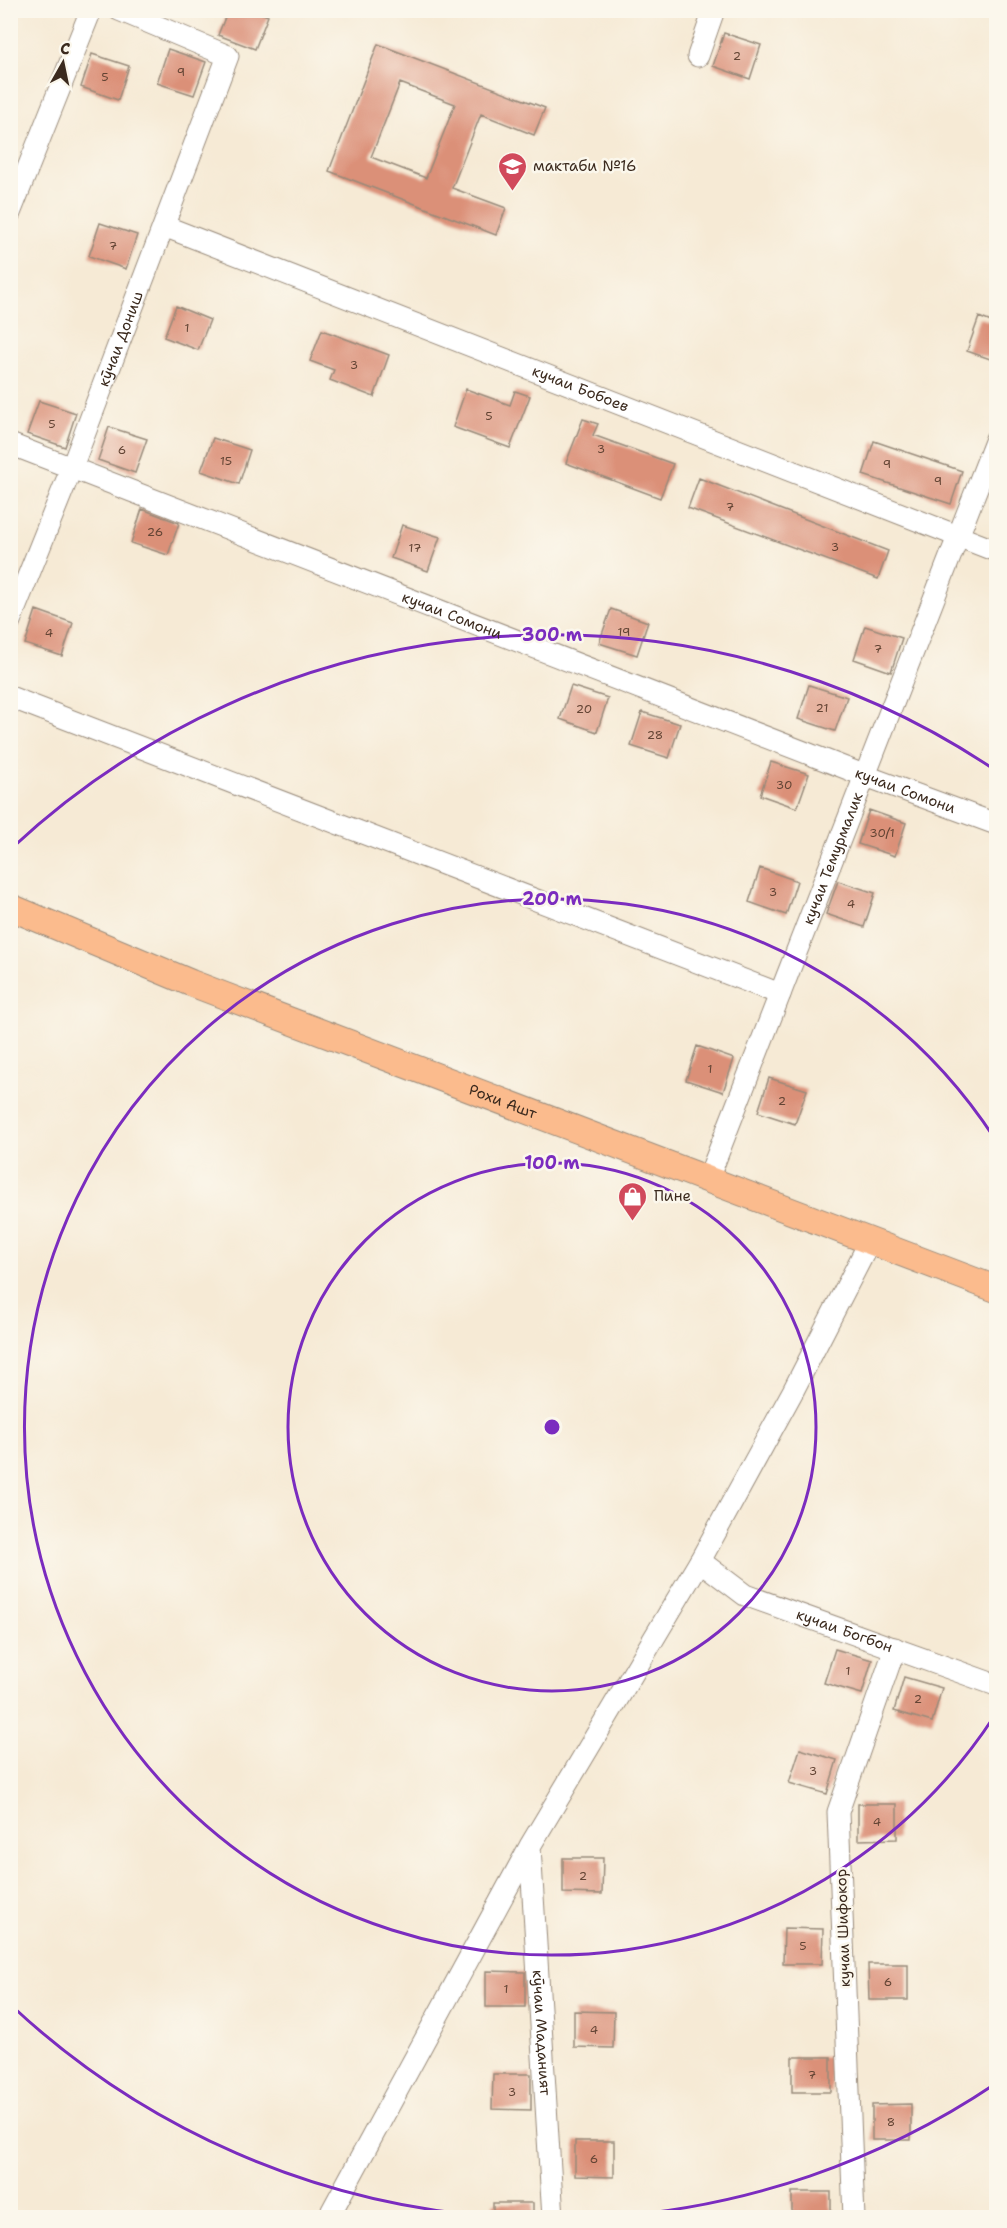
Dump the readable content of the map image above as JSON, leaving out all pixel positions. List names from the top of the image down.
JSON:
{
  "streets": {
    "main road": ["Рохи Ашт"],
    "street": [
      "кӯчаи Дониш",
      "кучаи Бобоев",
      "кучаи Сомони",
      "кучаи Темурмалик",
      "кучаи Богбон",
      "кучаи Шифокор",
      "кӯчаи Маданият"
    ]
  },
  "crossings": [
    ["кӯчаи Дониш", "кучаи Бобоев"],
    ["кӯчаи Дониш", "кучаи Сомони"],
    ["кучаи Бобоев", "кучаи Темурмалик"],
    ["кучаи Сомони", "кучаи Темурмалик"],
    ["кучаи Темурмалик", "Рохи Ашт"],
    ["кучаи Богбон", "кучаи Шифокор"]
  ],
  "places": {
    "school or university": ["мактаби №16"],
    "shop": ["Пине"]
  },
  "house_numbers": [
    "2",
    "9",
    "5",
    "7",
    "1",
    "3",
    "5",
    "5",
    "3",
    "6",
    "15",
    "9",
    "9",
    "7",
    "26",
    "3",
    "17",
    "19",
    "4",
    "7",
    "21",
    "20",
    "28",
    "30",
    "30/1",
    "3",
    "4",
    "1",
    "2",
    "1",
    "2",
    "3",
    "4",
    "2",
    "5",
    "6",
    "1",
    "4",
    "7",
    "3",
    "8",
    "6"
  ],
  "north": "top",
  "rings": ["300 m", "200 m", "100 m"]
}
